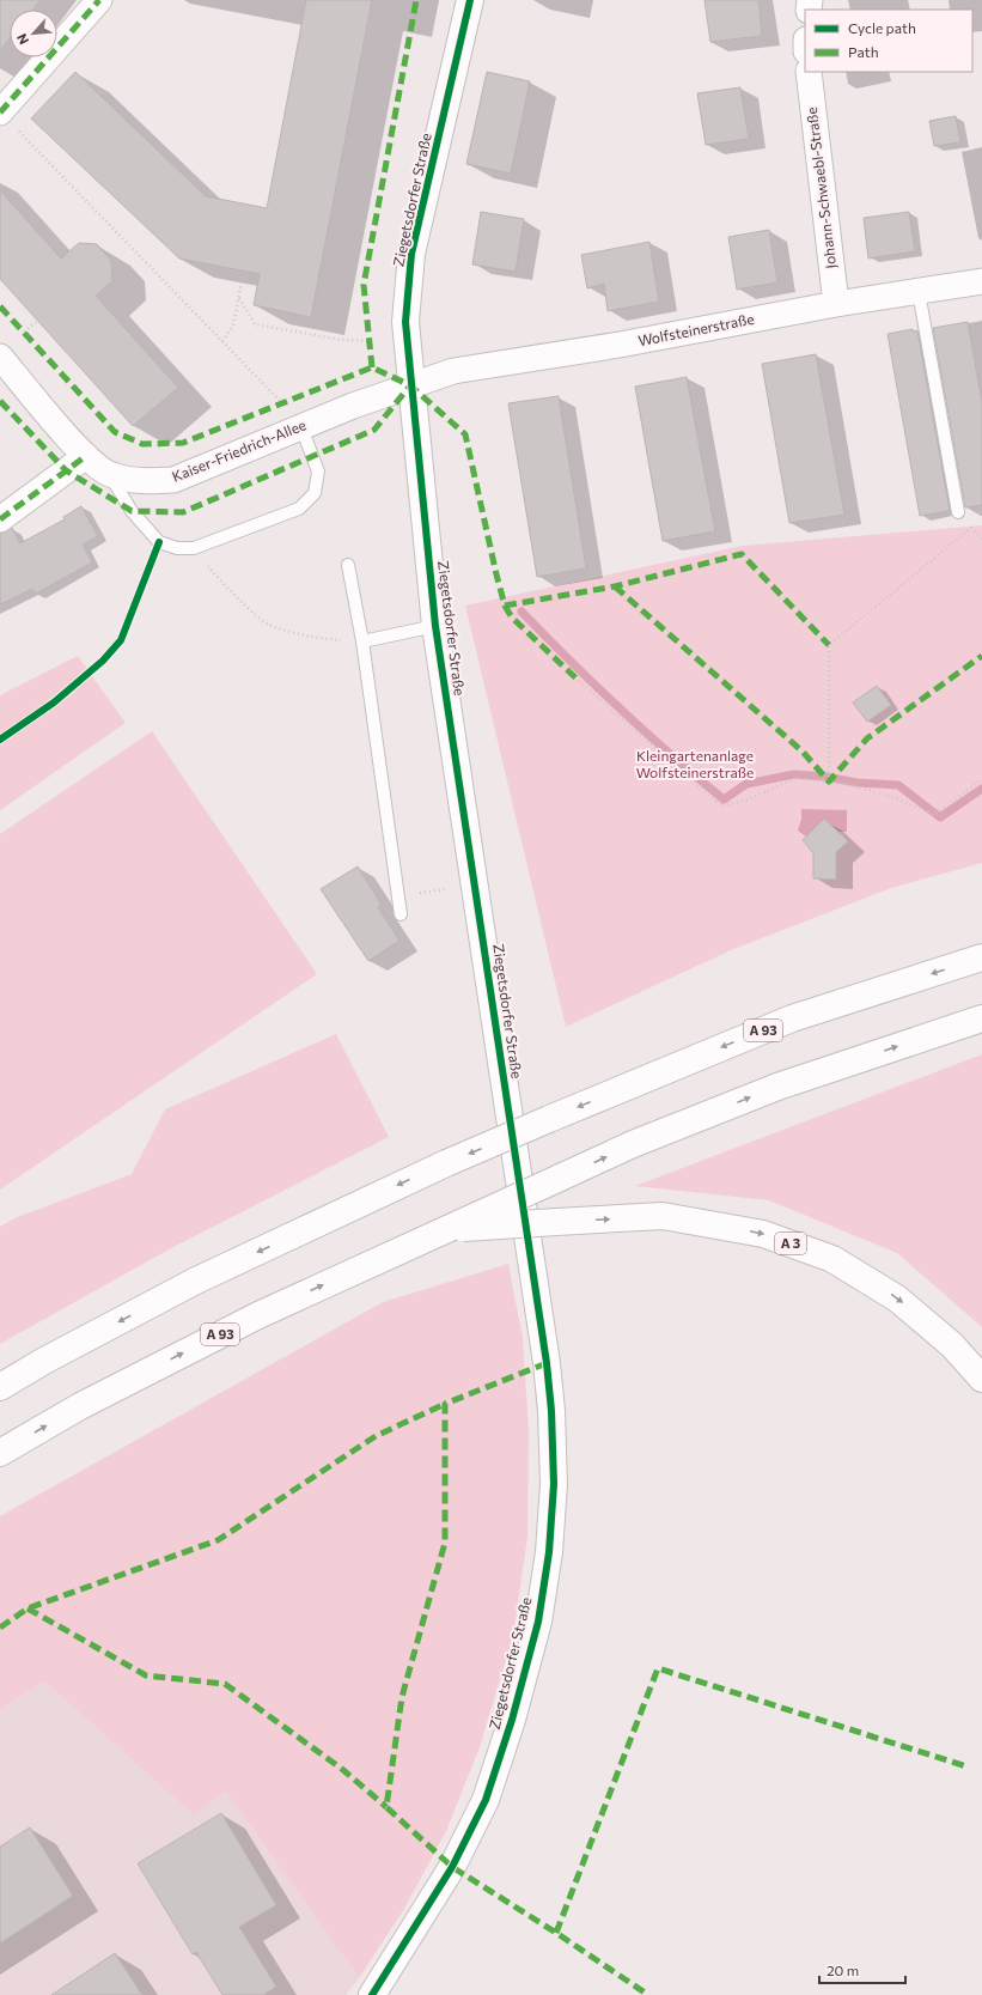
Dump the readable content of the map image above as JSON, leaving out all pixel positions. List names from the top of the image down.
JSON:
{
  "streets": {
    "main road": ["Ziegetsdorfer Straße", "A 93", "A 3"],
    "street": ["Johann-Schwaebl-Straße", "Wolfsteinerstraße", "Kaiser-Friedrich-Allee"]
  },
  "crossings": [
    ["Johann-Schwaebl-Straße", "Wolfsteinerstraße"],
    ["Ziegetsdorfer Straße", "Wolfsteinerstraße"],
    ["Ziegetsdorfer Straße", "Kaiser-Friedrich-Allee"],
    ["Wolfsteinerstraße", "Kaiser-Friedrich-Allee"],
    ["A 93", "A 3"]
  ],
  "parks": ["Kleingartenanlage Wolfsteinerstraße"],
  "legend": ["Cycle path", "Path"],
  "scale_bar": "20 m",
  "north": "bottom left"
}
